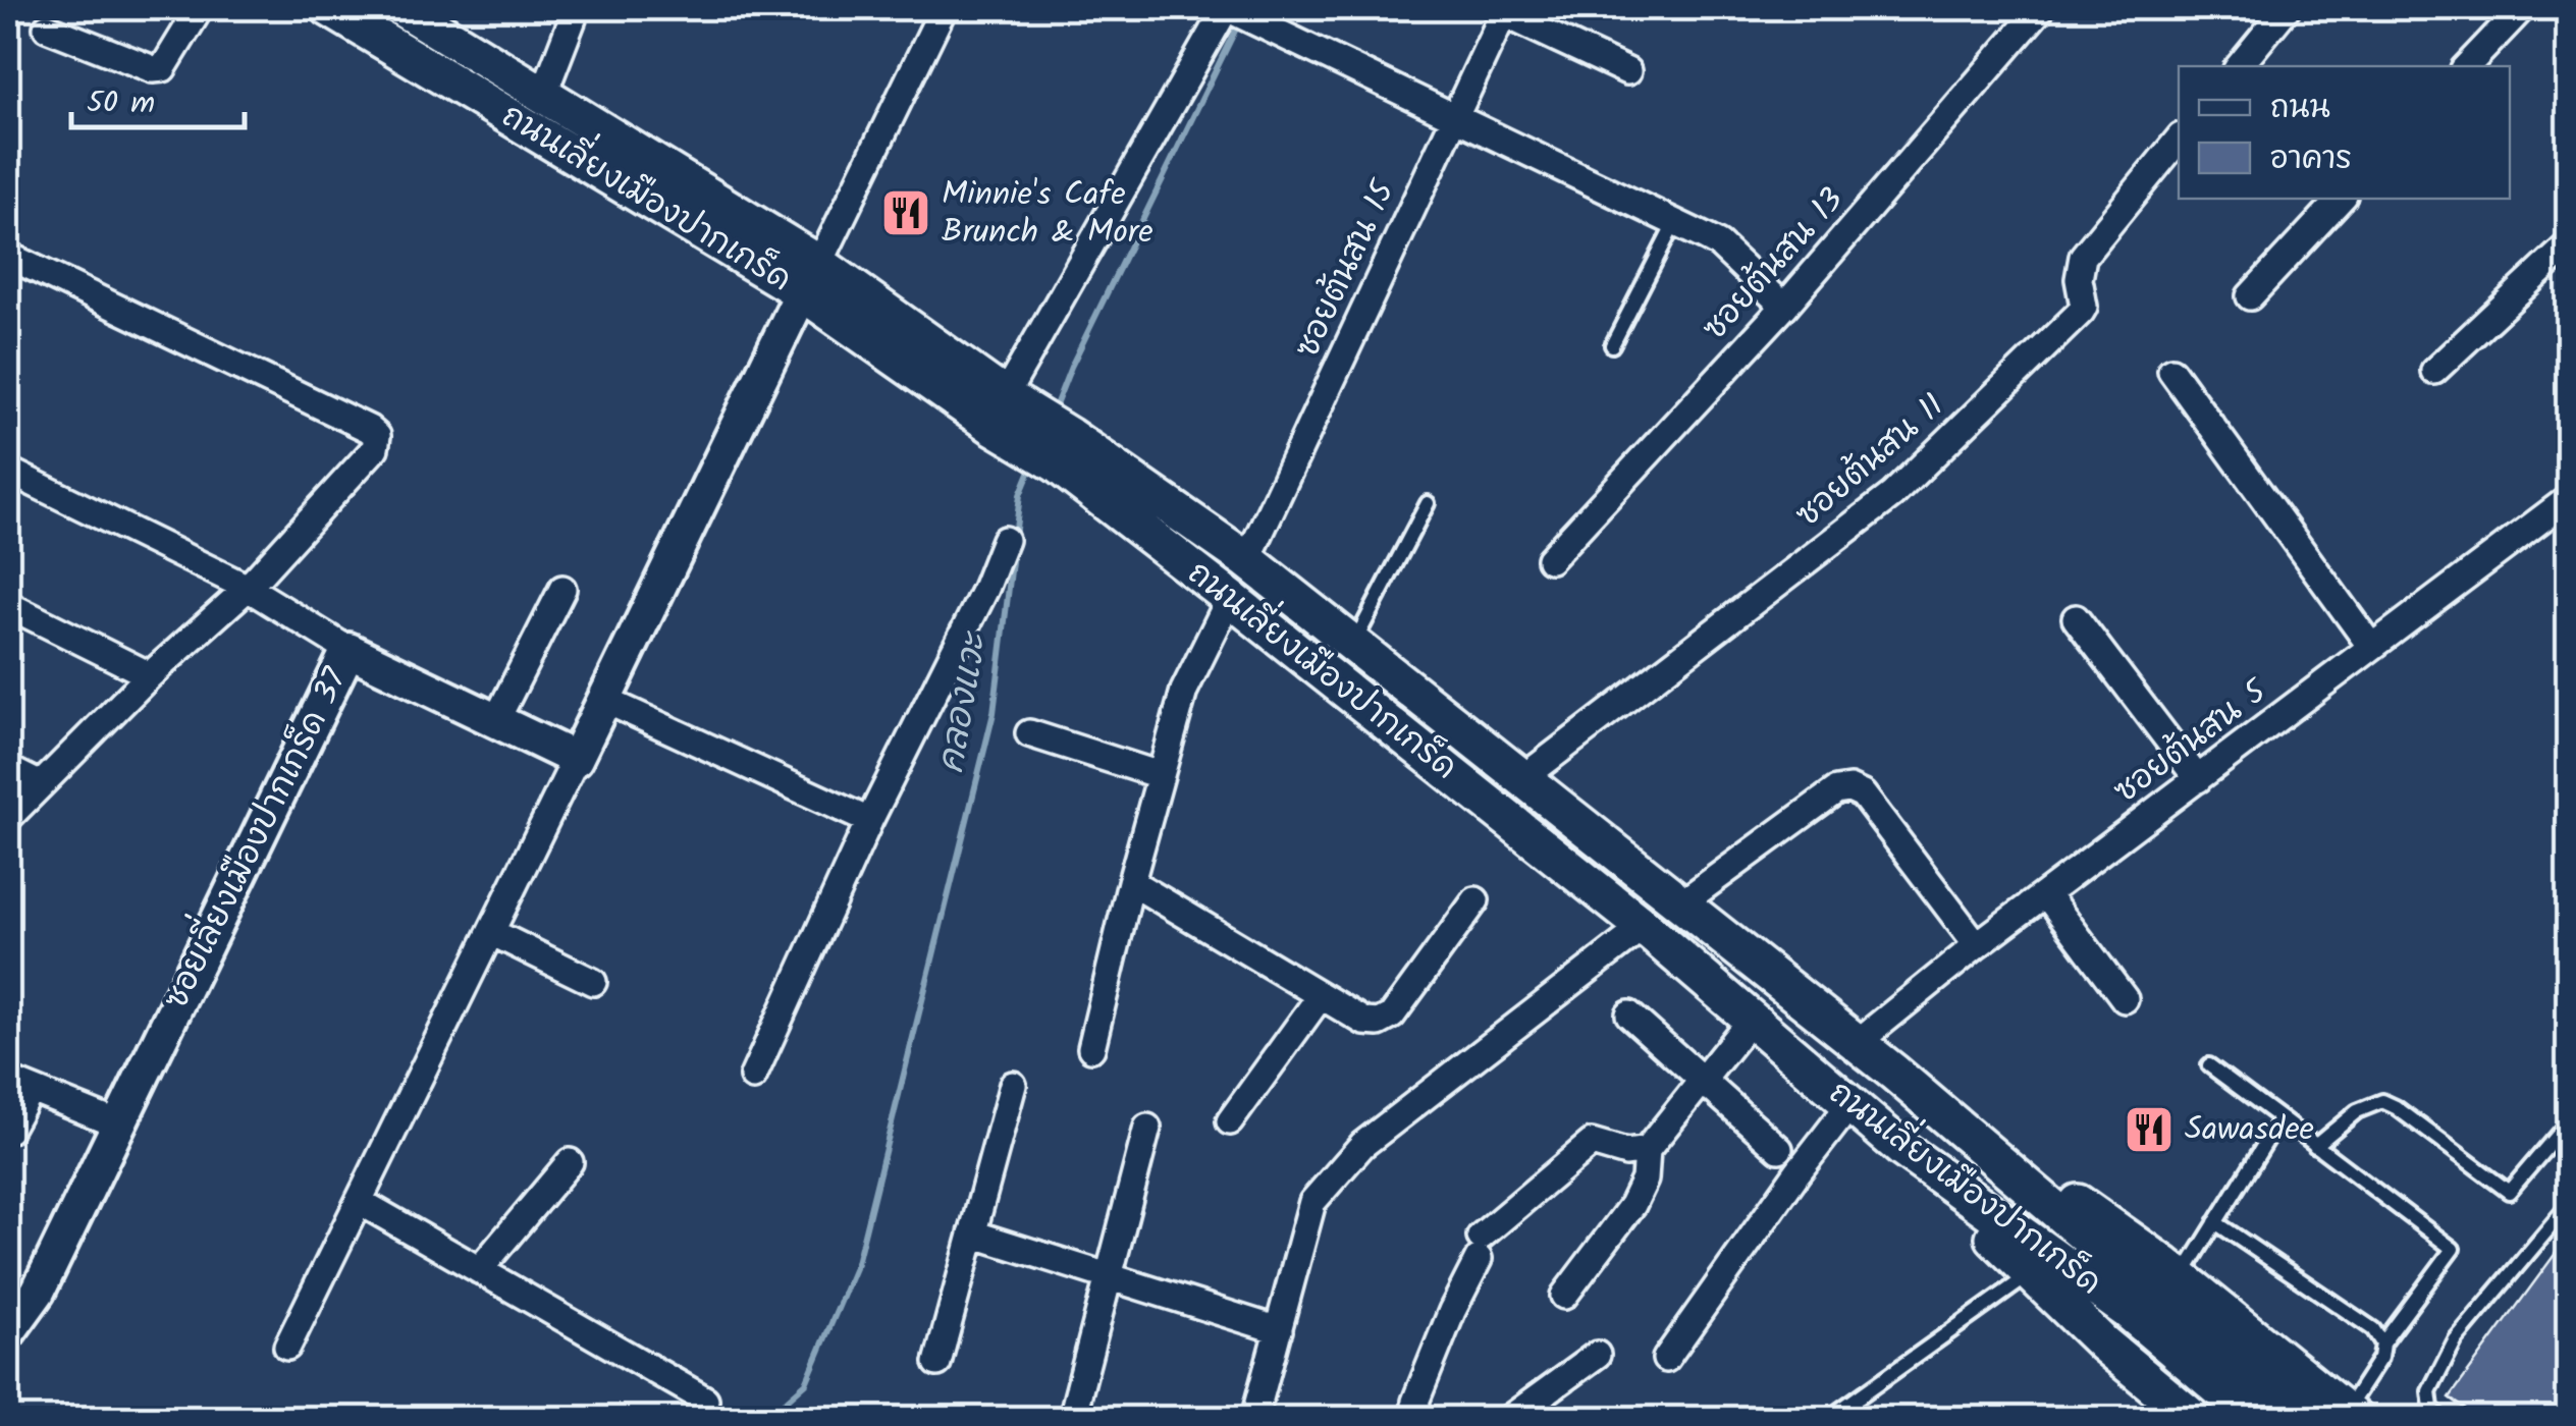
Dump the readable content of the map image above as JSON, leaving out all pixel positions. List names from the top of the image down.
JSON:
{
  "streets": {
    "main road": ["ถนนเลี่ยงเมืองปากเกร็ด"],
    "street": [
      "ซอยต้นสน 13",
      "ซอยต้นสน 15",
      "ซอยต้นสน 11",
      "ซอยต้นสน 5",
      "ซอยเลี่ยงเมืองปากเกร็ด 37"
    ]
  },
  "crossings": [
    ["ถนนเลี่ยงเมืองปากเกร็ด", "ซอยต้นสน 15"],
    ["ถนนเลี่ยงเมืองปากเกร็ด", "ซอยต้นสน 11"],
    ["ถนนเลี่ยงเมืองปากเกร็ด", "ซอยต้นสน 5"]
  ],
  "water": ["คลองแวะ"],
  "places": {
    "restaurant": ["Minnie's Cafe Brunch & More", "Sawasdee"]
  },
  "legend": ["ถนน", "อาคาร"],
  "scale_bar": "50 m"
}
